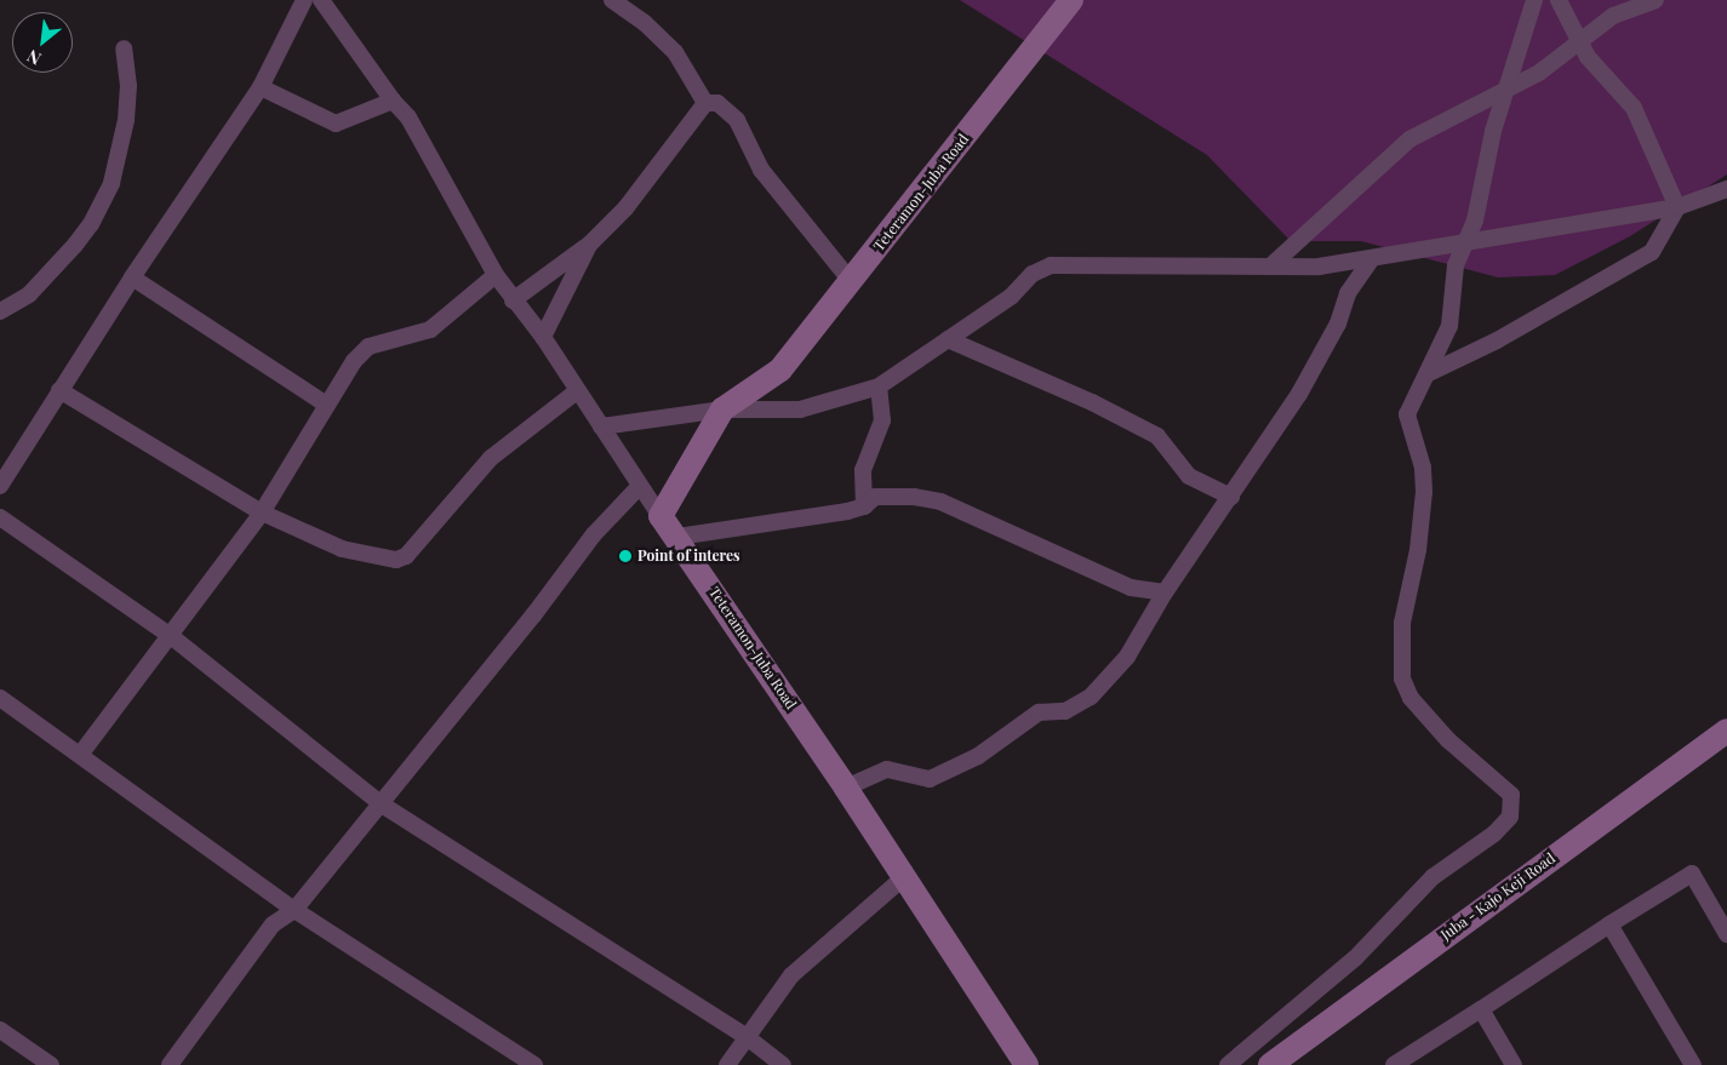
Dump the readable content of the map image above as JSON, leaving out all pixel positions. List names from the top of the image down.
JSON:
{
  "streets": {
    "street": ["Teteramon-Juba Road", "Juba - Kajo Keji Road"]
  },
  "places": ["Point of interes"],
  "north": "bottom left"
}
